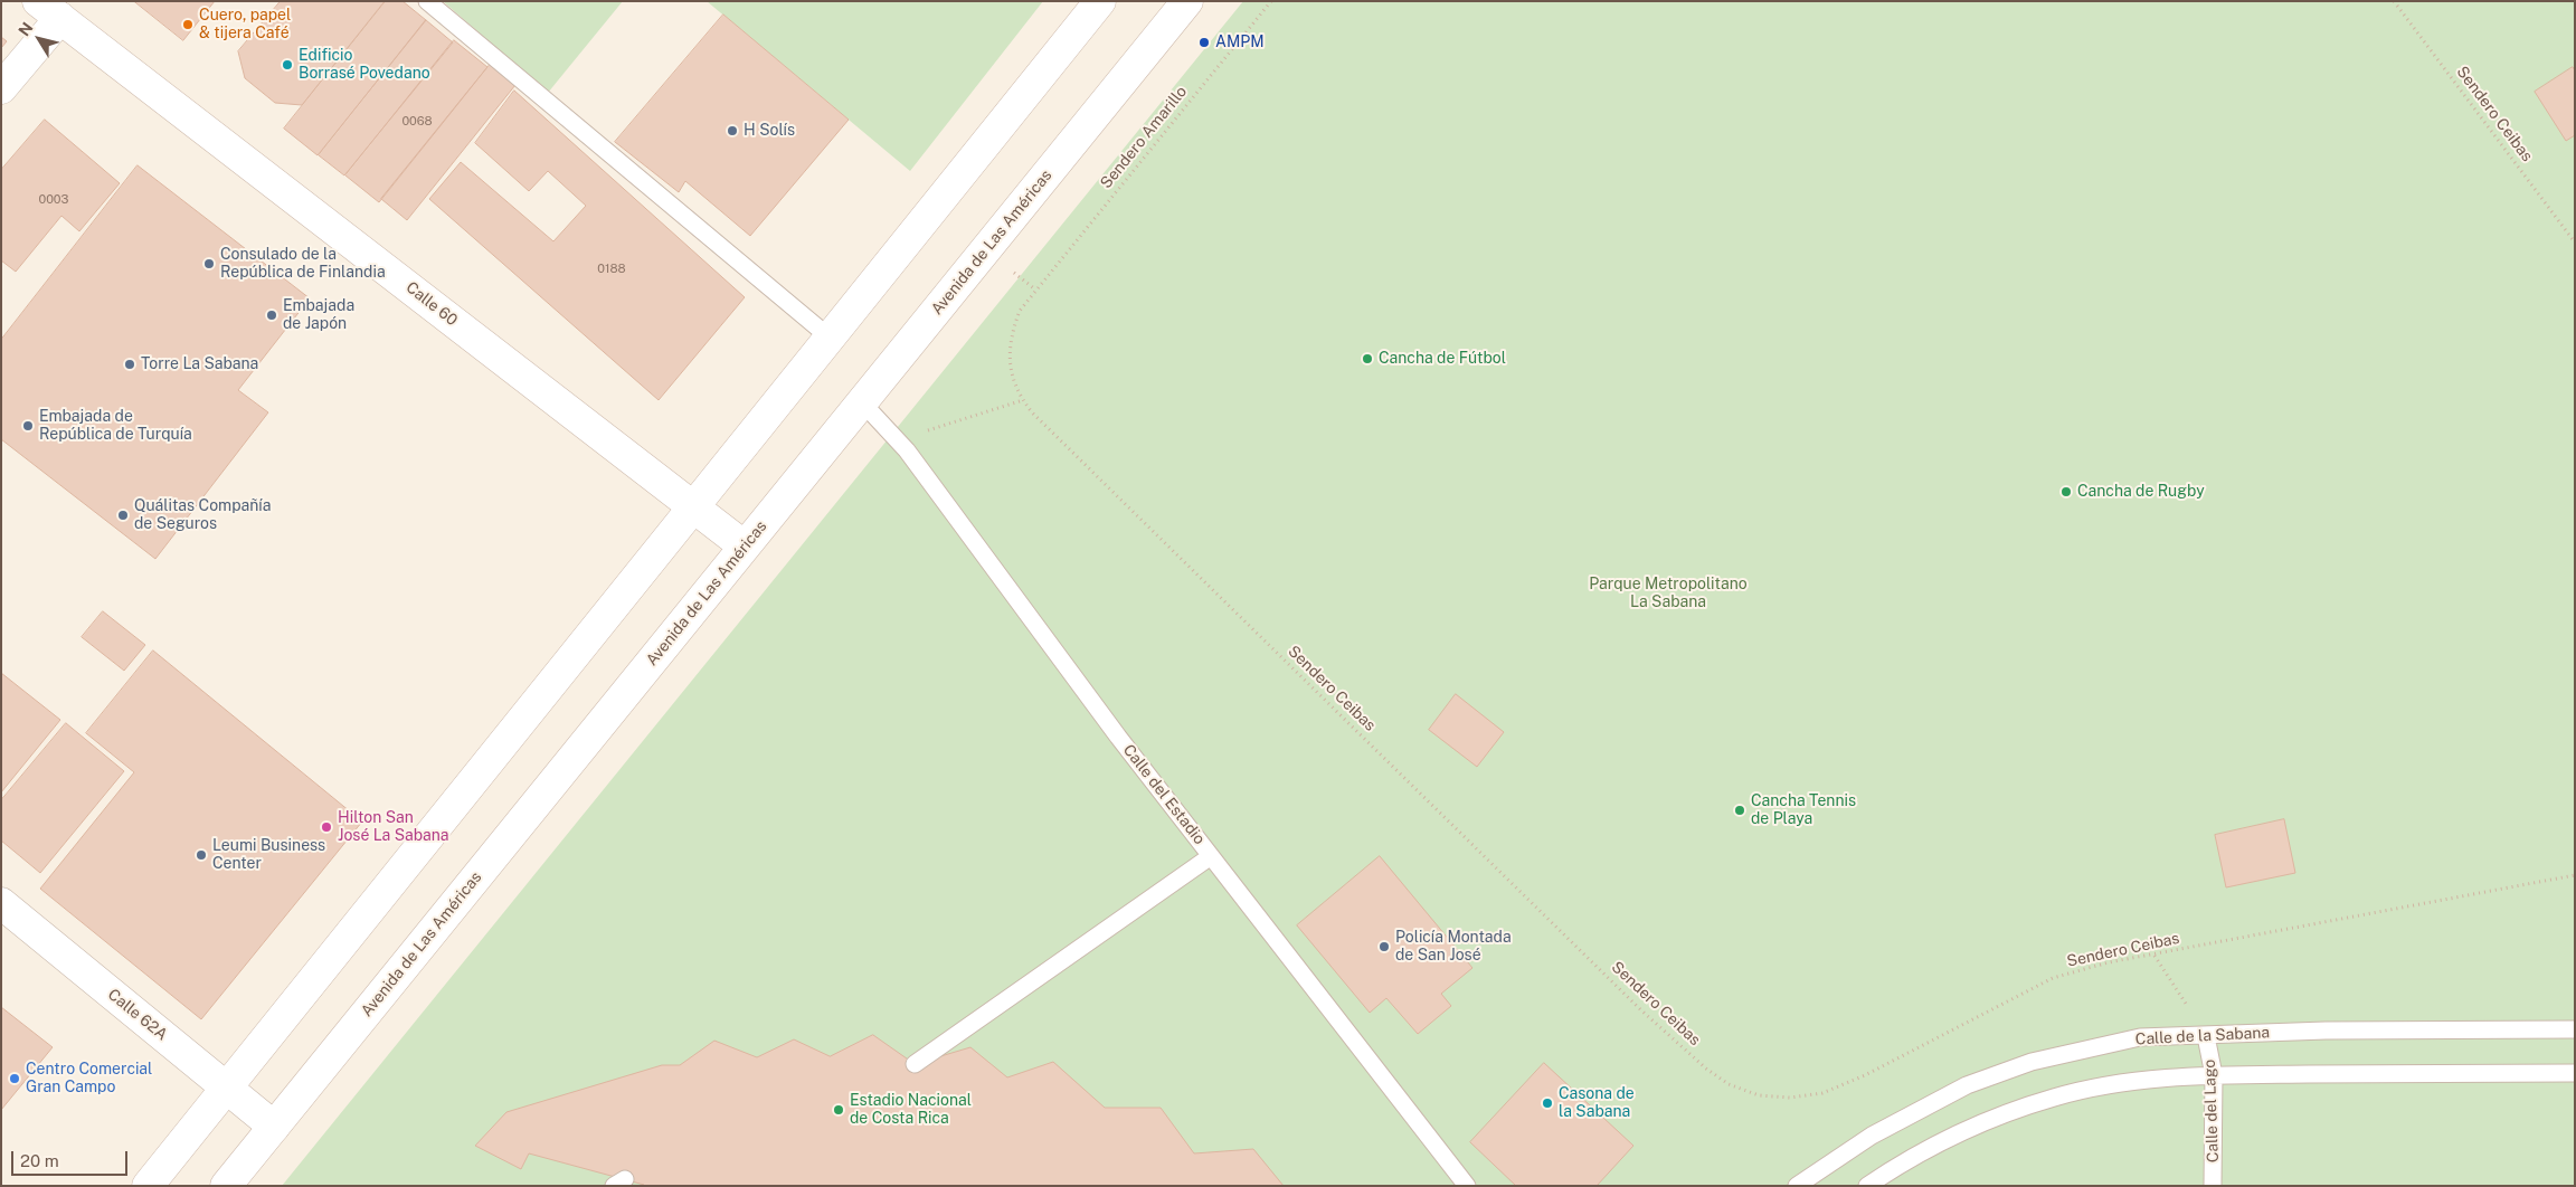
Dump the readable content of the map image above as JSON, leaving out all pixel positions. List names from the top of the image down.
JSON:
{
  "streets": {
    "main road": ["Avenida de Las Américas", "Calle 60", "Calle 62A"],
    "lane": ["Calle del Estadio", "Calle de la Sabana", "Calle del Lago"],
    "path": ["Sendero Ceibas", "Sendero Amarillo"]
  },
  "crossings": [
    ["Sendero Ceibas", "Sendero Amarillo"],
    ["Avenida de Las Américas", "Calle 60"],
    ["Avenida de Las Américas", "Calle del Estadio"],
    ["Avenida de Las Américas", "Calle 62A"],
    ["Calle de la Sabana", "Calle del Lago"]
  ],
  "parks": ["Parque Metropolitano La Sabana"],
  "places": [
    "Cuero, papel & tijera Café",
    "AMPM",
    "Edificio Borrasé Povedano",
    "H Solís",
    "Consulado de la República de Finlandia",
    "Embajada de Japón",
    "Cancha de Fútbol",
    "Torre La Sabana",
    "Embajada de República de Turquía",
    "Cancha de Rugby",
    "Quálitas Compañía de Seguros",
    "Cancha Tennis de Playa",
    "Hilton San José La Sabana",
    "Leumi Business Center",
    "Policía Montada de San José",
    "Centro Comercial Gran Campo",
    "Casona de la Sabana",
    "Estadio Nacional de Costa Rica"
  ],
  "house_numbers": ["0068", "0003", "0188"],
  "scale_bar": "20 m",
  "north": "top left"
}
